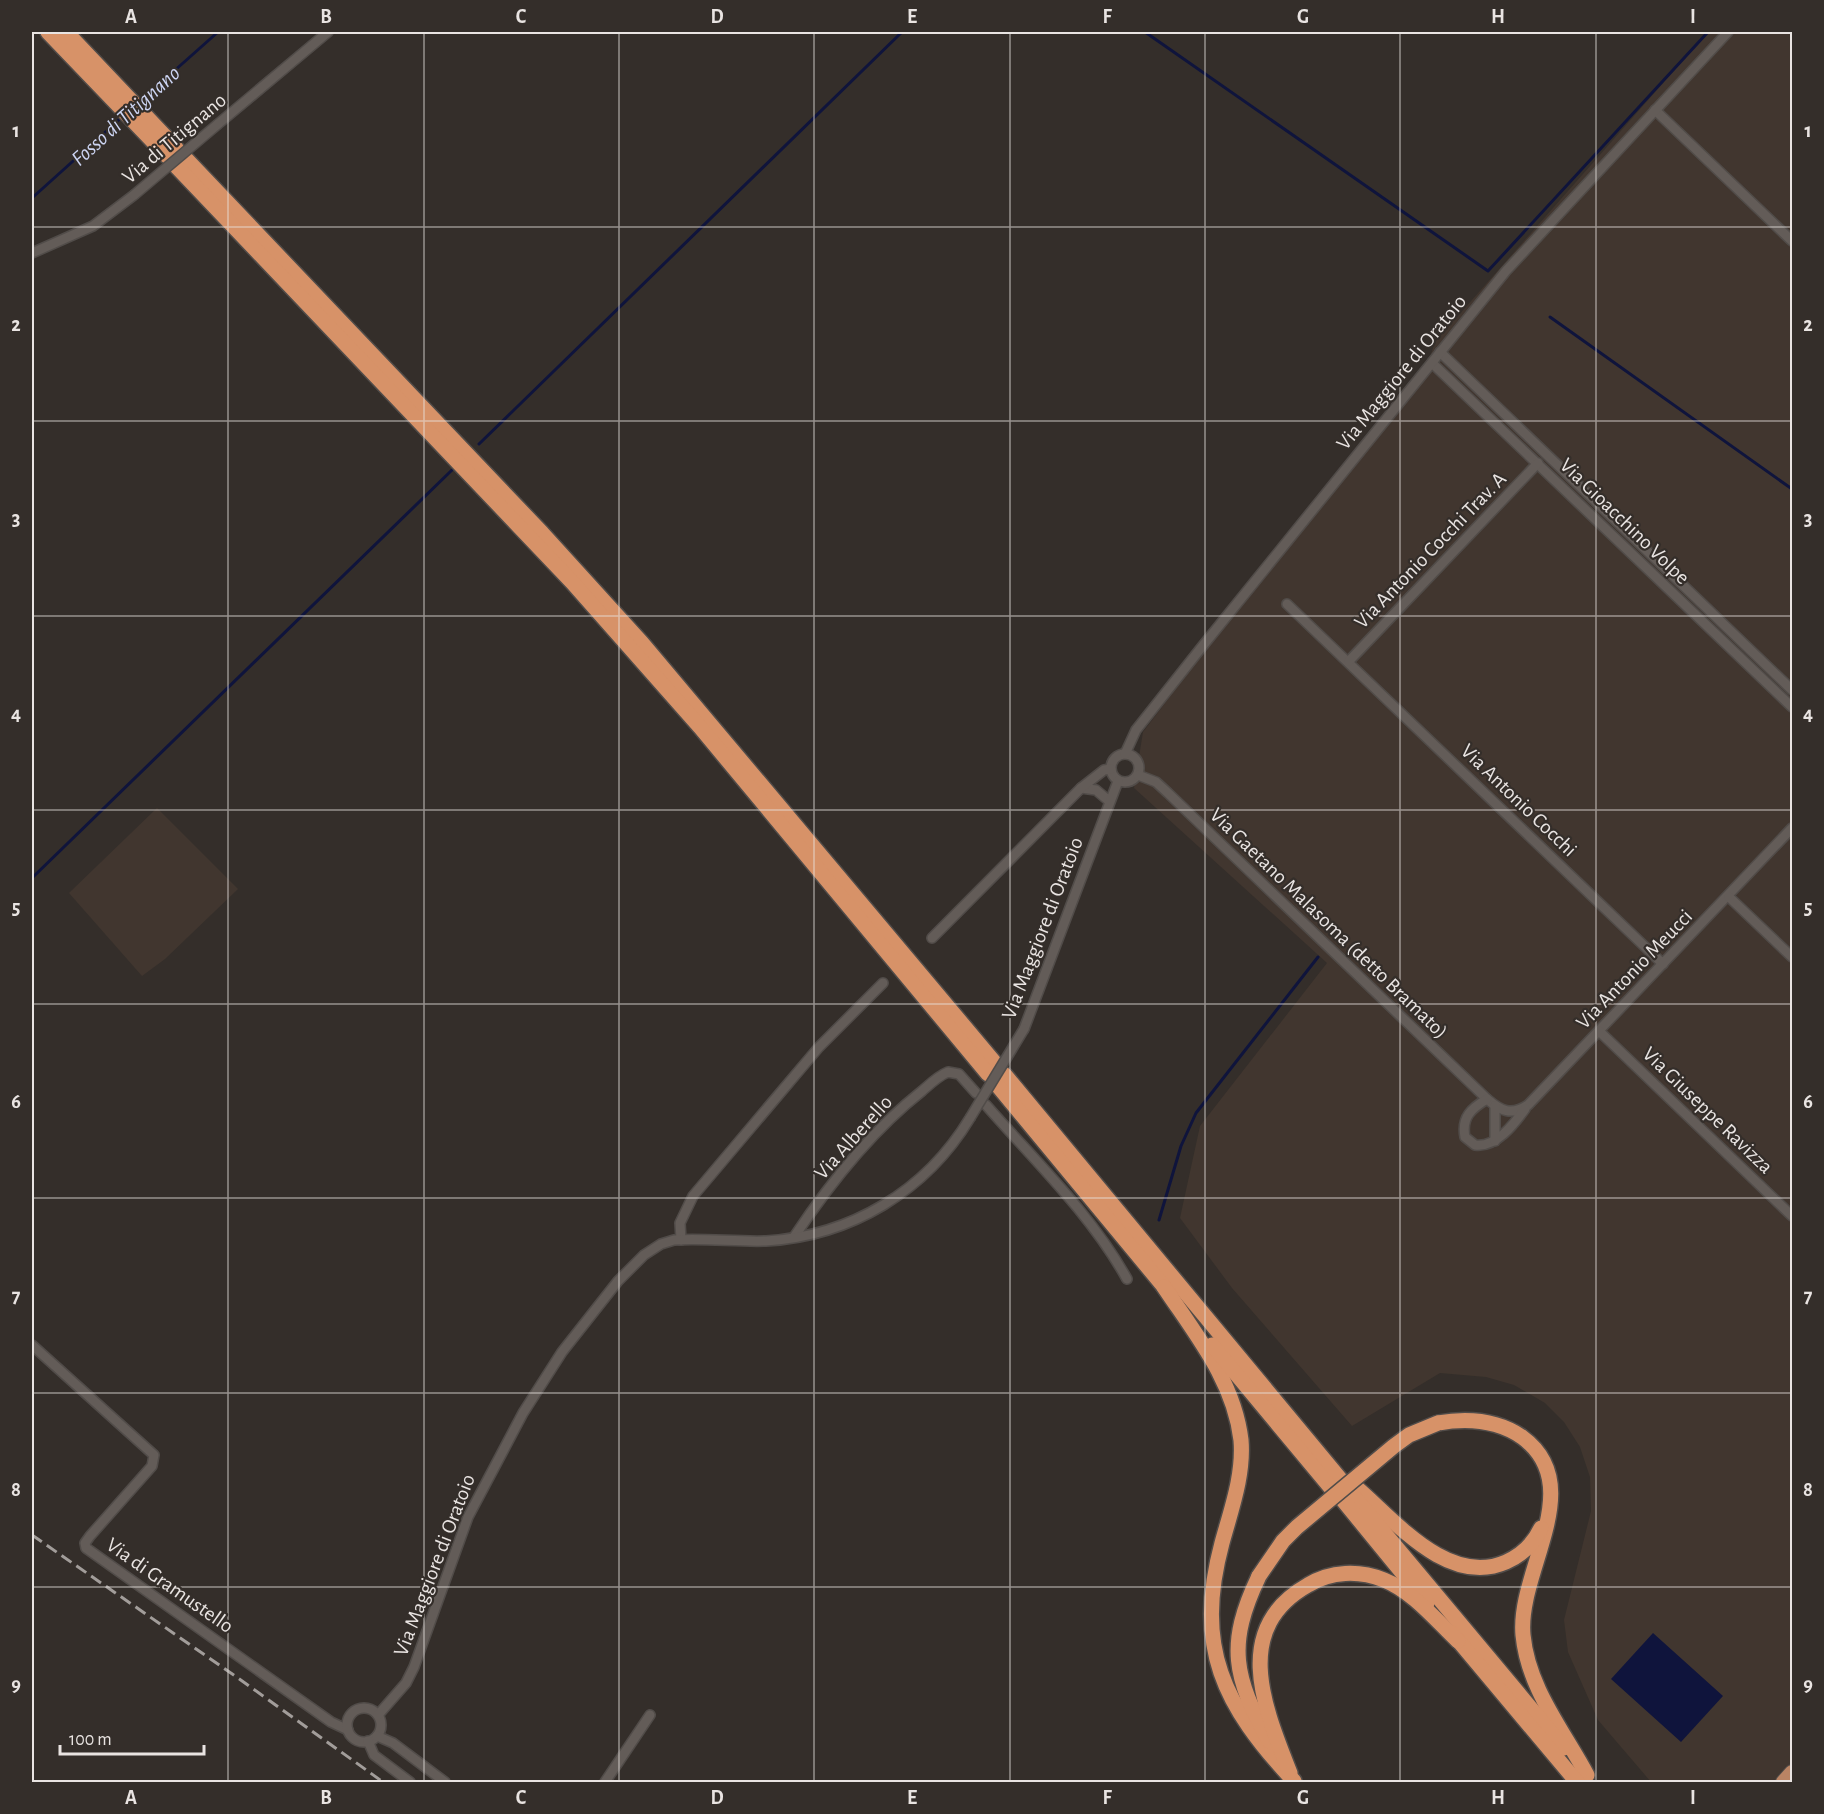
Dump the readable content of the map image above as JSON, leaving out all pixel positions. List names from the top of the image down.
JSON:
{
  "streets": {
    "street": [
      "Via di Titignano",
      "Via Maggiore di Oratoio",
      "Via Gioacchino Volpe",
      "Via Antonio Cocchi Trav. A",
      "Via Antonio Cocchi",
      "Via Gaetano Malasoma (detto Bramato)",
      "Via Antonio Meucci",
      "Via Giuseppe Ravizza",
      "Via Alberello",
      "Via di Gramustello"
    ]
  },
  "crossings": [
    ["Via Maggiore di Oratoio", "Via Gioacchino Volpe"],
    ["Via Maggiore di Oratoio", "Via Gaetano Malasoma (detto Bramato)"],
    ["Via Maggiore di Oratoio", "Via Alberello"],
    ["Via Maggiore di Oratoio", "Via di Gramustello"],
    ["Via Gioacchino Volpe", "Via Antonio Cocchi Trav. A"],
    ["Via Antonio Cocchi Trav. A", "Via Antonio Cocchi"],
    ["Via Antonio Cocchi", "Via Antonio Meucci"],
    ["Via Antonio Meucci", "Via Giuseppe Ravizza"]
  ],
  "water": ["Fosso di Titignano"],
  "scale_bar": "100 m",
  "grid": {
    "columns": [
      "A",
      "B",
      "C",
      "D",
      "E",
      "F",
      "G",
      "H",
      "I"
    ],
    "rows": [
      "1",
      "2",
      "3",
      "4",
      "5",
      "6",
      "7",
      "8",
      "9"
    ]
  }
}
